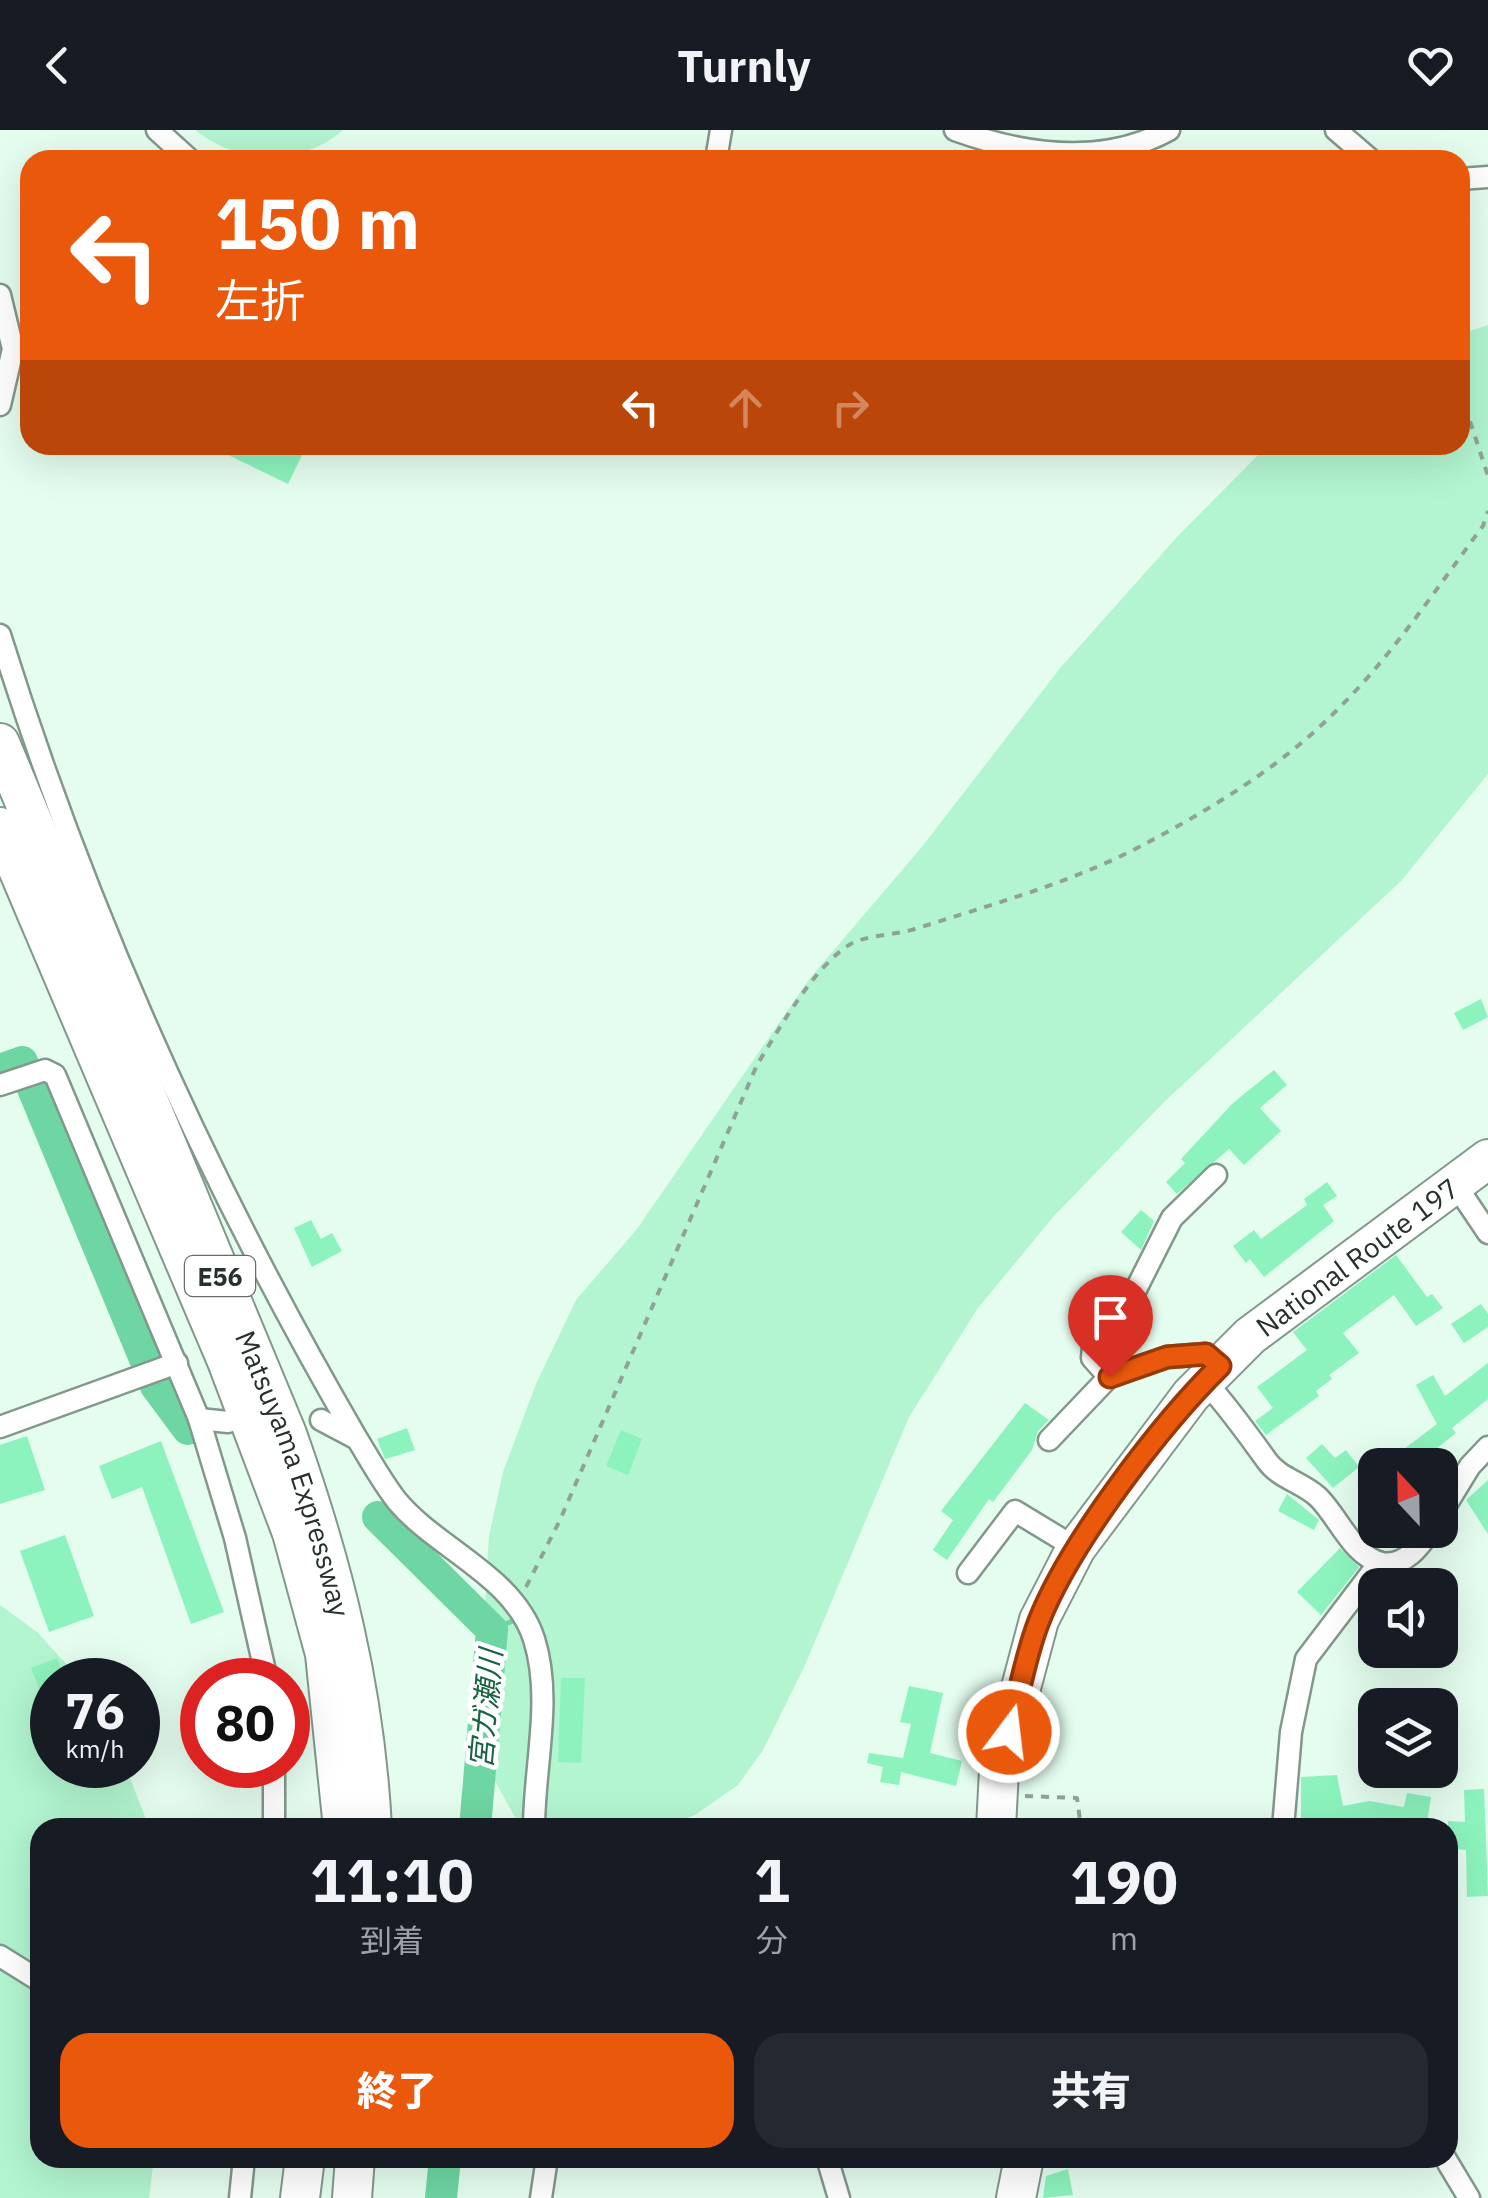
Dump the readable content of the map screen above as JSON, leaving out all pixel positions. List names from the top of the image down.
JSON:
{
  "streets": {
    "highway": ["National Route 197", "E56", "Matsuyama Expressway"]
  },
  "water": ["宮ガ瀬川"],
  "north": "top",
  "page": {
    "header": "Turnly",
    "turn": ["150 m", "左折"],
    "speed": "76 km/h",
    "limit": "80",
    "eta": [
      "11:10",
      "到着",
      "1",
      "分",
      "190",
      "m"
    ],
    "buttons": ["終了", "共有"]
  }
}
